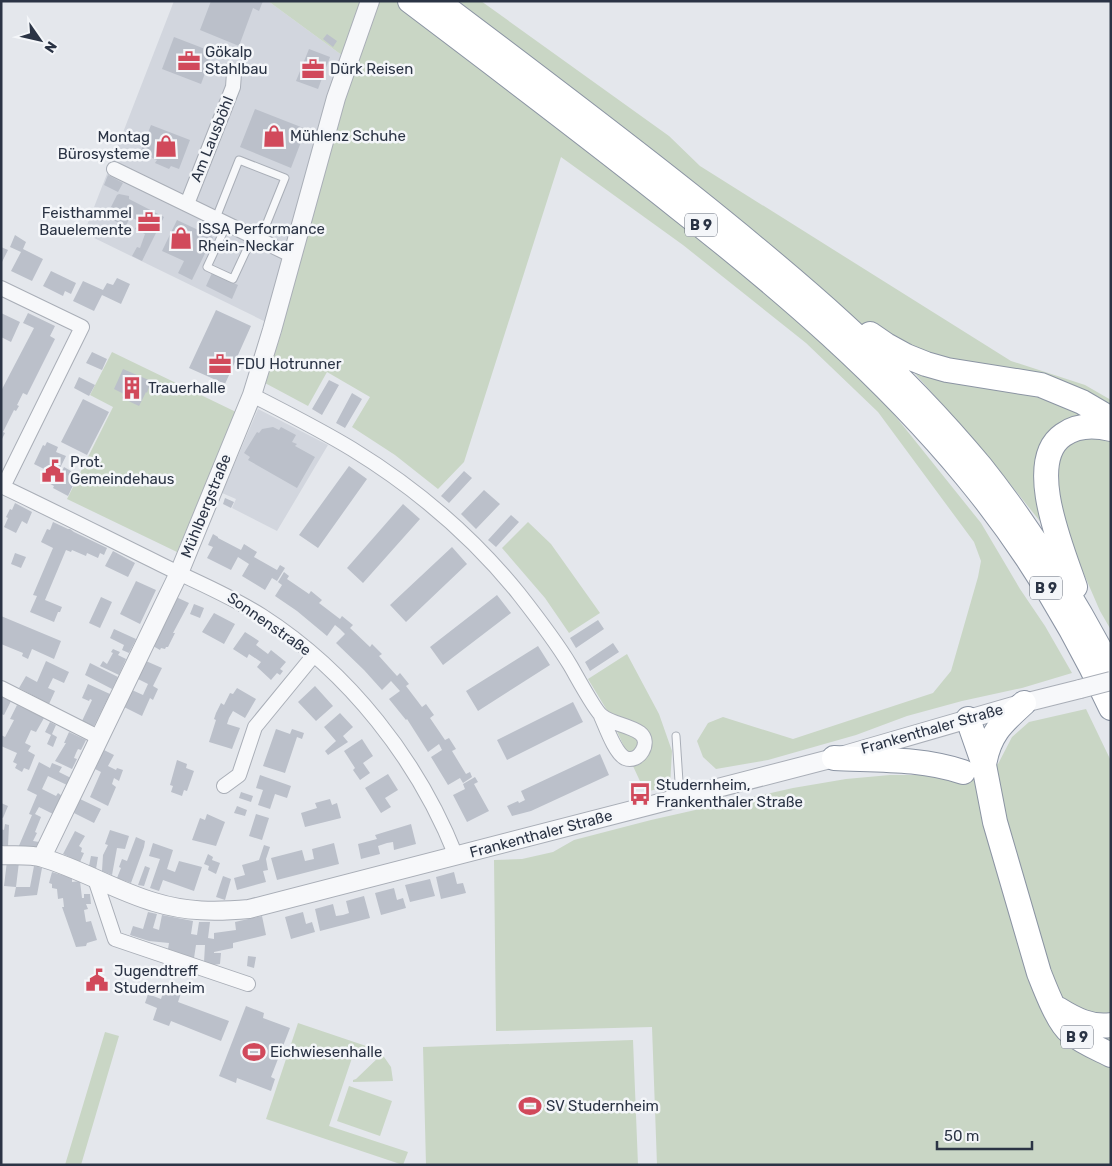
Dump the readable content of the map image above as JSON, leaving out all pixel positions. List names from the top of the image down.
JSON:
{
  "streets": {
    "highway": ["B 9"],
    "street": [
      "Am Lausböhl",
      "Mühlbergstraße",
      "Sonnenstraße",
      "Frankenthaler Straße"
    ]
  },
  "crossings": [
    ["B 9", "Frankenthaler Straße"],
    ["Mühlbergstraße", "Sonnenstraße"],
    ["Mühlbergstraße", "Frankenthaler Straße"],
    ["Sonnenstraße", "Frankenthaler Straße"]
  ],
  "places": {
    "office": [
      "Gökalp Stahlbau",
      "Dürk Reisen",
      "Feisthammel Bauelemente",
      "FDU Hotrunner"
    ],
    "shop": ["Mühlenz Schuhe", "Montag Bürosysteme", "ISSA Performance Rhein-Neckar"],
    "building": ["Trauerhalle"],
    "public building": ["Prot. Gemeindehaus", "Jugendtreff Studernheim"],
    "bus stop": ["Studernheim, Frankenthaler Straße"],
    "sports": ["Eichwiesenhalle", "SV Studernheim"]
  },
  "scale_bar": "50 m",
  "north": "bottom right"
}
